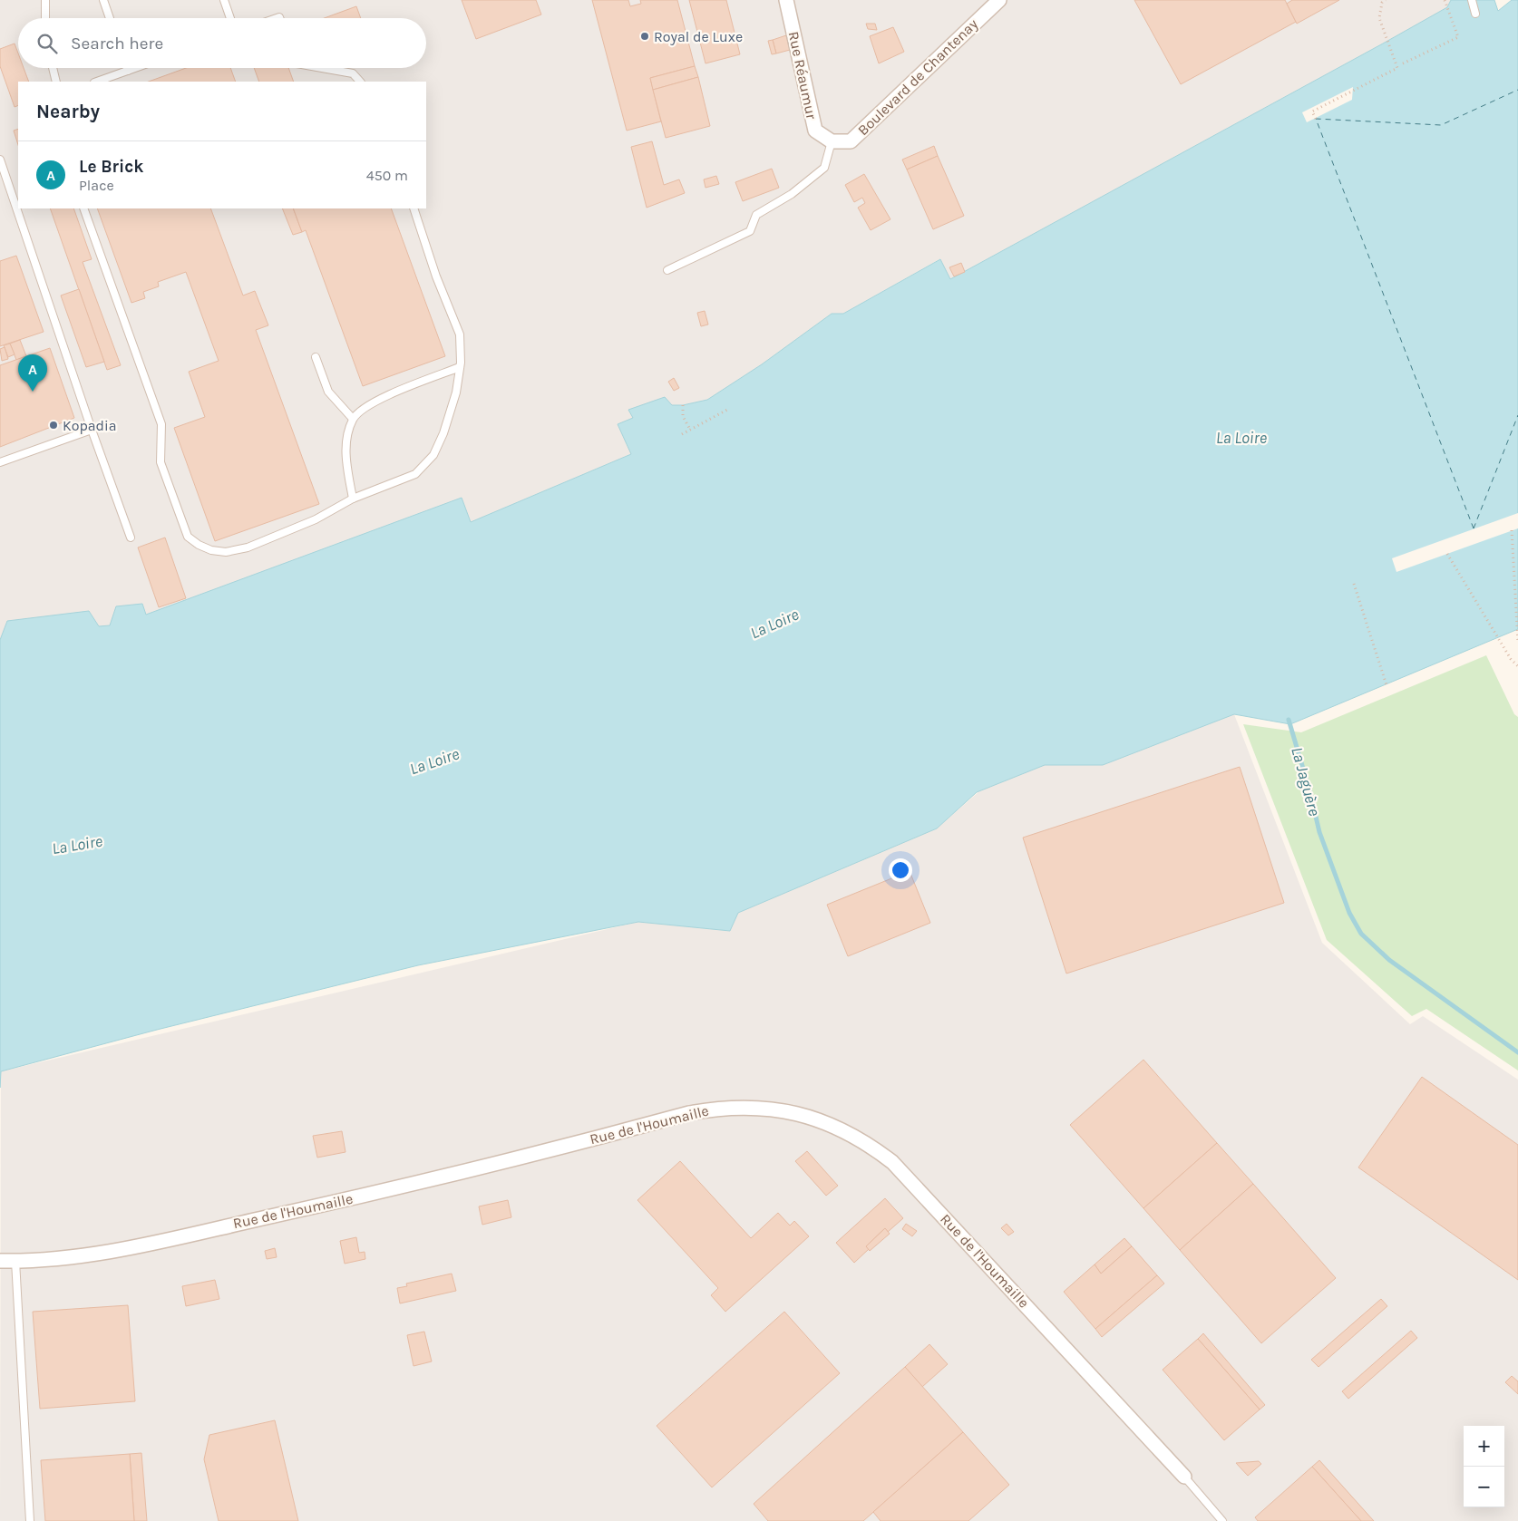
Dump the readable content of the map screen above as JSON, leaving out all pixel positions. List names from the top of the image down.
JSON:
{
  "streets": {
    "street": ["Rue Réaumur", "Boulevard de Chantenay", "Rue de l'Houmaille"]
  },
  "crossings": [
    ["Rue Réaumur", "Boulevard de Chantenay"]
  ],
  "water": ["La Loire", "La Jaguère"],
  "places": ["Royal de Luxe", "Kopadia"],
  "page": {
    "search": "Search here",
    "heading": "Nearby",
    "list": [
      {
        "mark": "A",
        "name": "Le Brick",
        "note": "Place",
        "value": "450 m"
      }
    ],
    "pins": "A",
    "map_buttons": ["+", "−"]
  }
}
